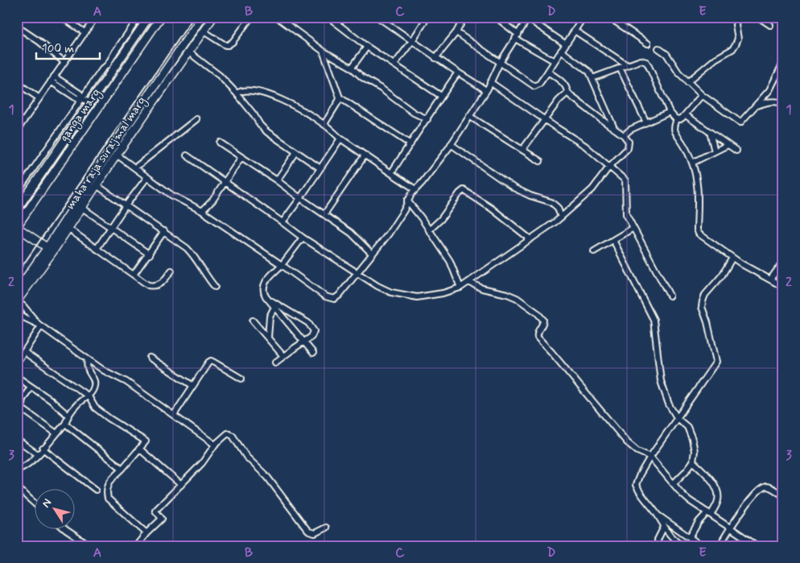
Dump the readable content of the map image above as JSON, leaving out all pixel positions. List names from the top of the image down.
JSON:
{
  "streets": {
    "street": ["ganga marg", "maha raja surajmal marg"]
  },
  "scale_bar": "100 m",
  "north": "top left",
  "grid": {
    "columns": [
      "A",
      "B",
      "C",
      "D",
      "E"
    ],
    "rows": ["1", "2", "3"]
  }
}
